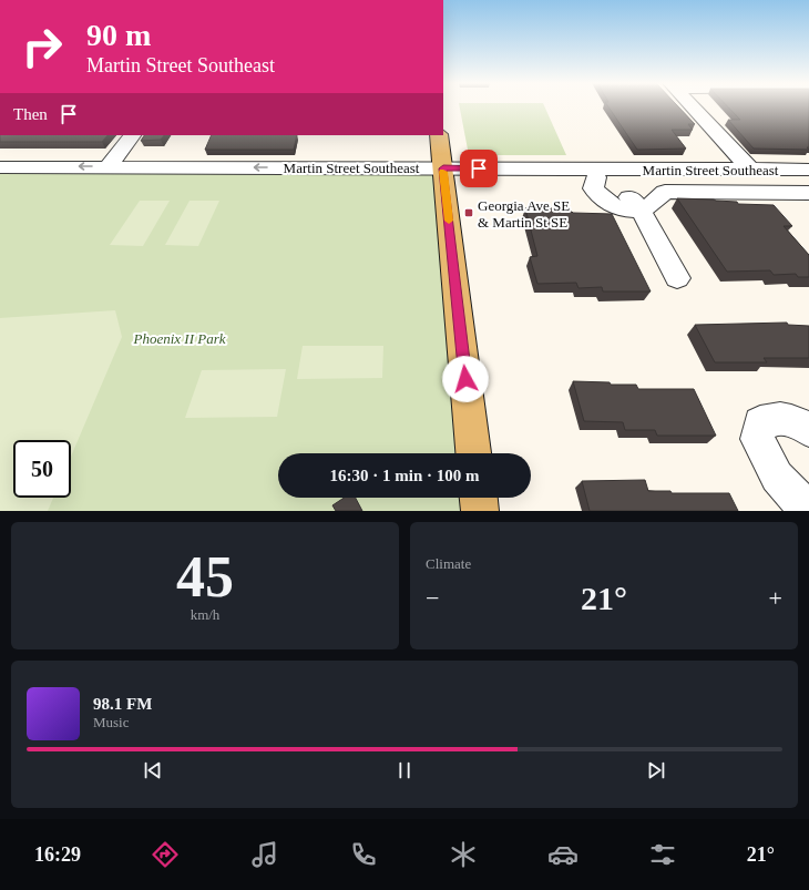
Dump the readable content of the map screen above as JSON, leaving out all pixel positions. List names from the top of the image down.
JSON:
{
  "streets": {
    "street": ["Martin Street Southeast"]
  },
  "one_way": ["Martin Street Southeast"],
  "parks": ["Phoenix II Park"],
  "places": {
    "transit": ["Georgia Ave SE & Martin St SE"]
  },
  "page": {
    "turn": ["90 m", "Martin Street Southeast"],
    "then": "Then",
    "limit": "50",
    "trip": "16:30 · 1 min · 100 m",
    "tile": [
      ["45", "km/h"],
      "Climate"
    ],
    "heat": ["−", "21°", "+"],
    "song": ["98.1 FM", "Music"],
    "tabs": ["16:29", "21°"]
  }
}
